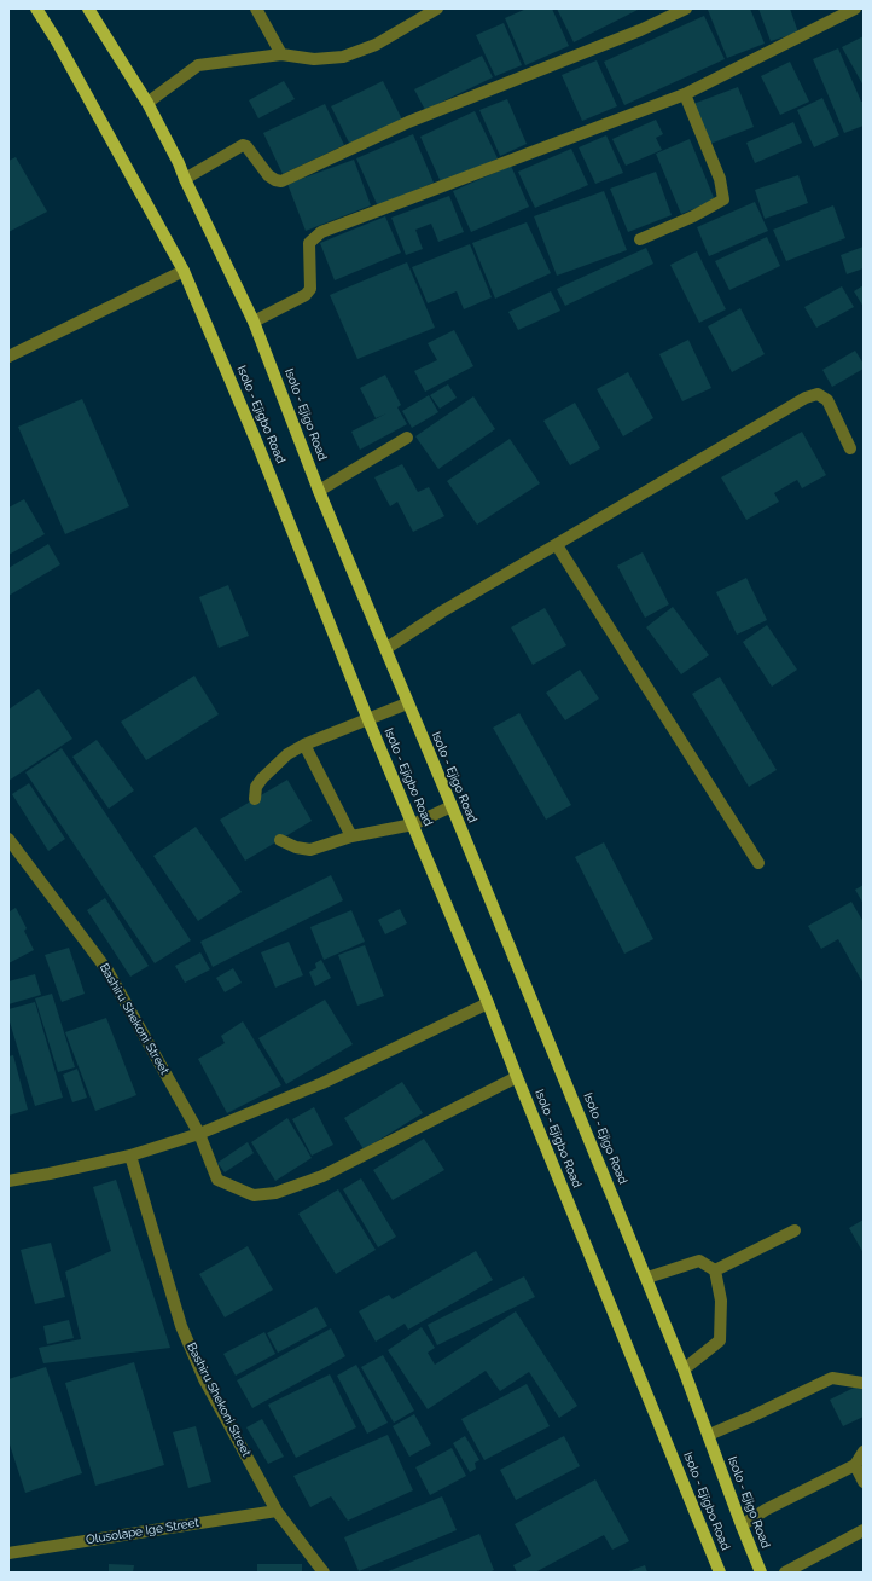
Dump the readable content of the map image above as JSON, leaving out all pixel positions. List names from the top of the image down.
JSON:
{
  "streets": {
    "main road": ["Isolo - Ejigbo Road", "Isolo - Ejigo Road"],
    "street": ["Bashiru Shekoni Street", "Olusolape Ige Street"]
  },
  "crossings": [
    ["Isolo - Ejigbo Road", "Bashiru Shekoni Street"],
    ["Bashiru Shekoni Street", "Olusolape Ige Street"]
  ]
}
